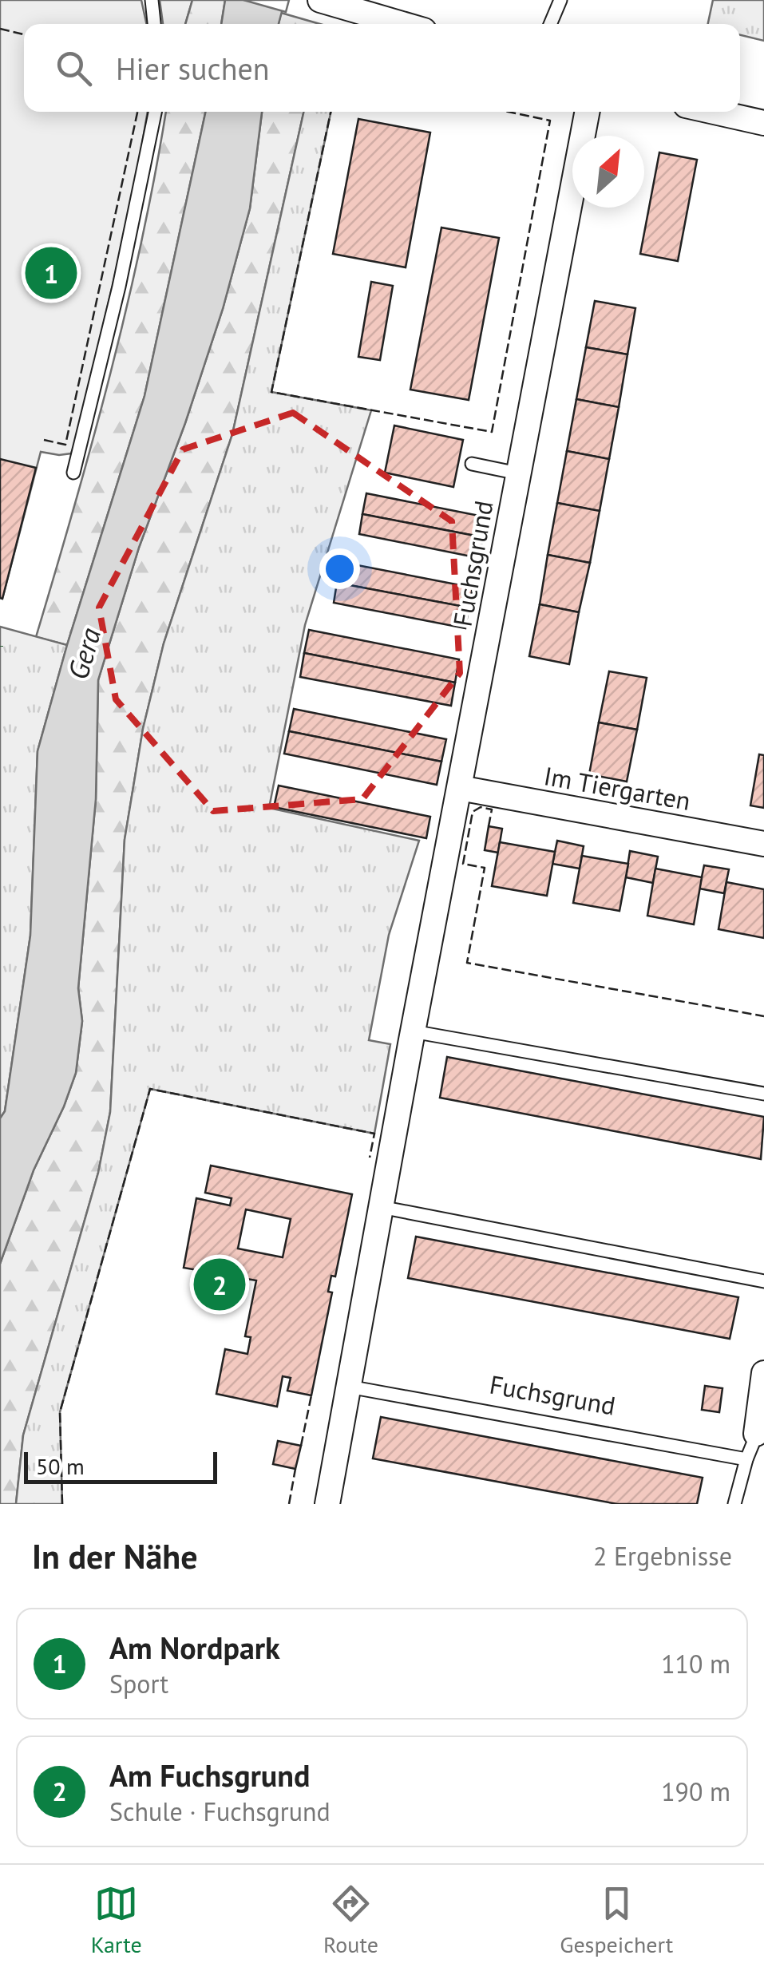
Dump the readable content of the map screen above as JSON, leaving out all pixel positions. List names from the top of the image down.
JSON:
{
  "streets": {
    "street": ["Fuchsgrund", "Im Tiergarten"]
  },
  "crossings": [
    ["Fuchsgrund", "Im Tiergarten"]
  ],
  "water": ["Gera"],
  "scale_bar": "50 m",
  "north": "top right",
  "page": {
    "search": "Hier suchen",
    "pins": ["1", "2"],
    "scale": "50 m",
    "heading": ["In der Nähe", "2 Ergebnisse"],
    "list": [
      {
        "mark": "1",
        "name": "Am Nordpark",
        "note": "Sport",
        "value": "110 m"
      },
      {
        "mark": "2",
        "name": "Am Fuchsgrund",
        "note": "Schule · Fuchsgrund",
        "value": "190 m"
      }
    ],
    "nav": ["Karte", "Route", "Gespeichert"]
  }
}
